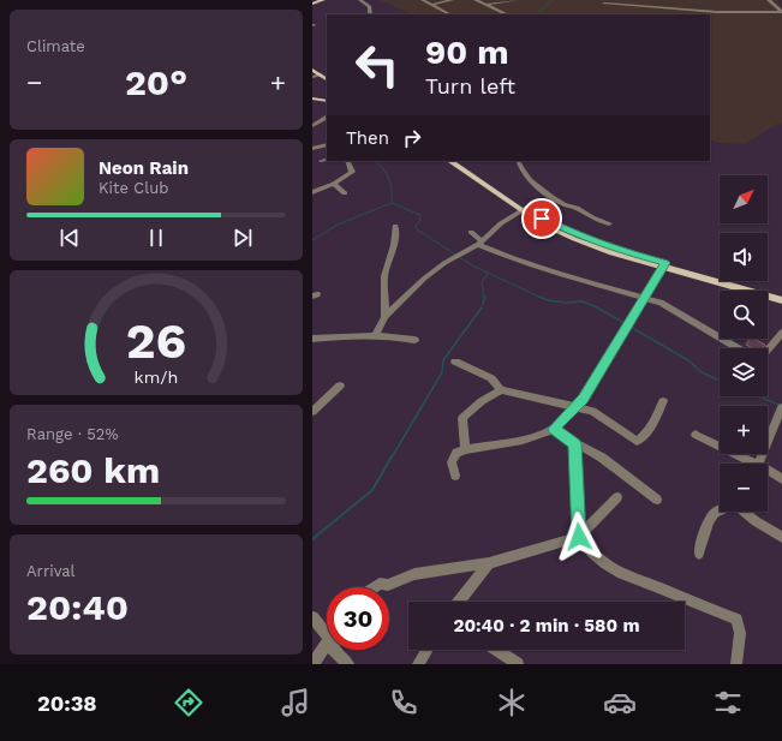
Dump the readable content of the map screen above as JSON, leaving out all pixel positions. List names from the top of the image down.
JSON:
{
  "north": "top right",
  "page": {
    "tile": [
      "Climate",
      ["Range · 52%", "260 km"],
      ["Arrival", "20:40"]
    ],
    "turn": ["90 m", "Turn left"],
    "heat": ["−", "20°", "+"],
    "then": "Then",
    "song": ["Neon Rain", "Kite Club"],
    "map_buttons": ["+", "−"],
    "limit": "30",
    "trip": "20:40 · 2 min · 580 m",
    "tabs": "20:38",
    "gauge": ["26", "km/h"]
  }
}
